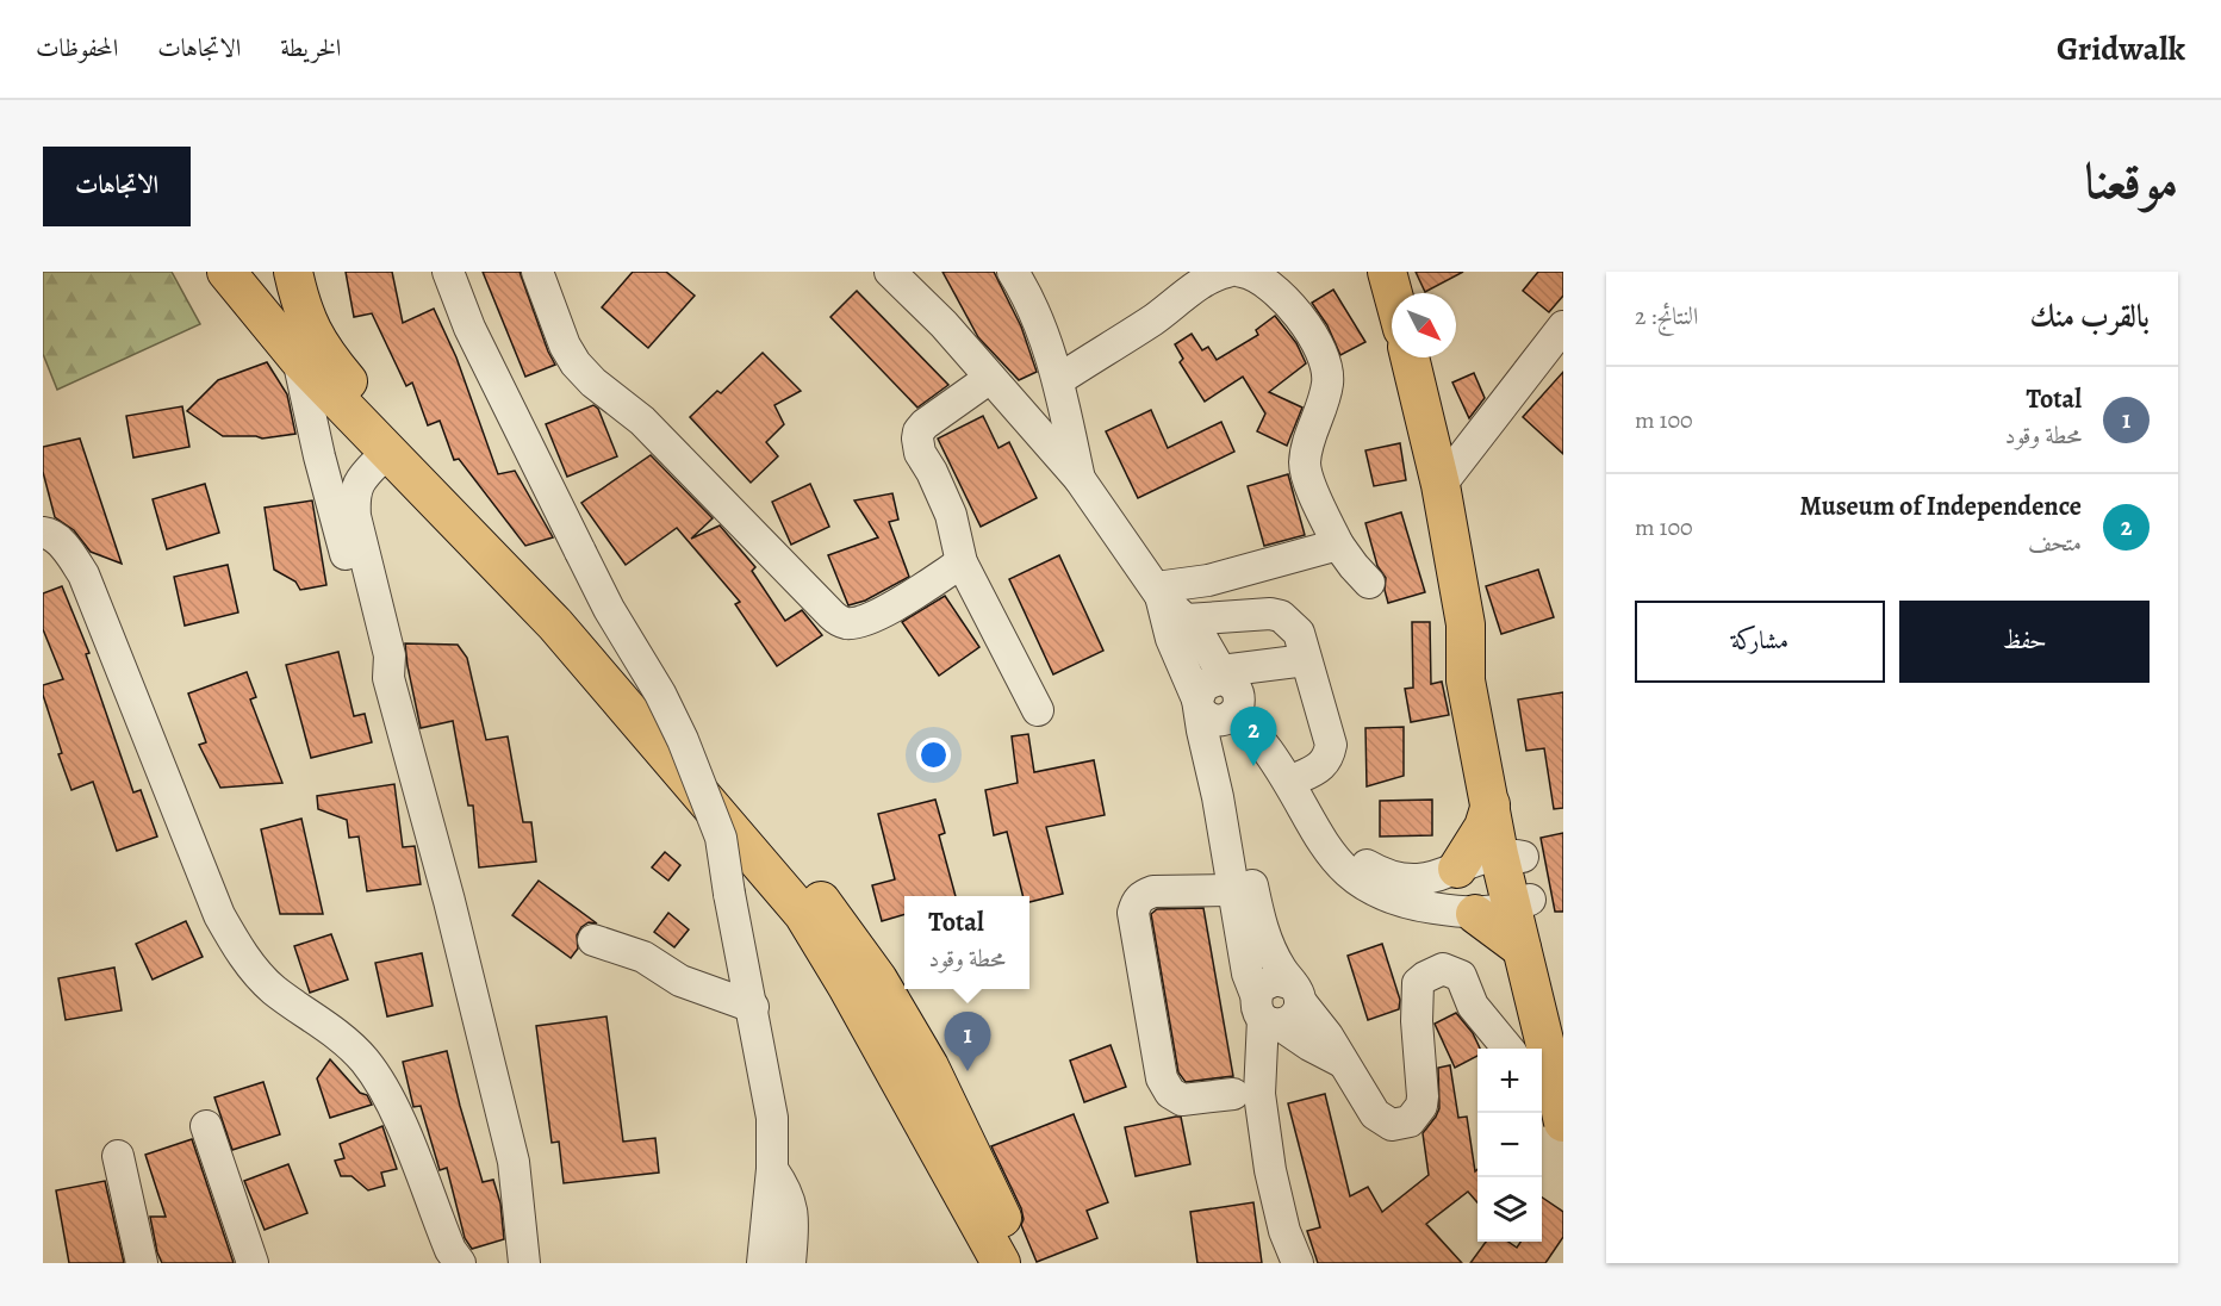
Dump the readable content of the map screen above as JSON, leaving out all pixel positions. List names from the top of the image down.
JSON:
{
  "north": "bottom right",
  "page": {
    "header": "Gridwalk",
    "nav": ["الخريطة", "الاتجاهات", "المحفوظات"],
    "title": "موقعنا",
    "buttons": [
      "الاتجاهات",
      ["حفظ", "مشاركة"]
    ],
    "heading": ["بالقرب منك", "النتائج: 2"],
    "list": [
      {
        "mark": "1",
        "name": "Total",
        "note": "محطة وقود",
        "value": "100 m"
      },
      {
        "mark": "2",
        "name": "Museum of Independence",
        "note": "متحف",
        "value": "100 m"
      }
    ],
    "pins": ["2", "1"],
    "popup": ["Total", "محطة وقود"],
    "map_buttons": ["+", "−"]
  }
}
